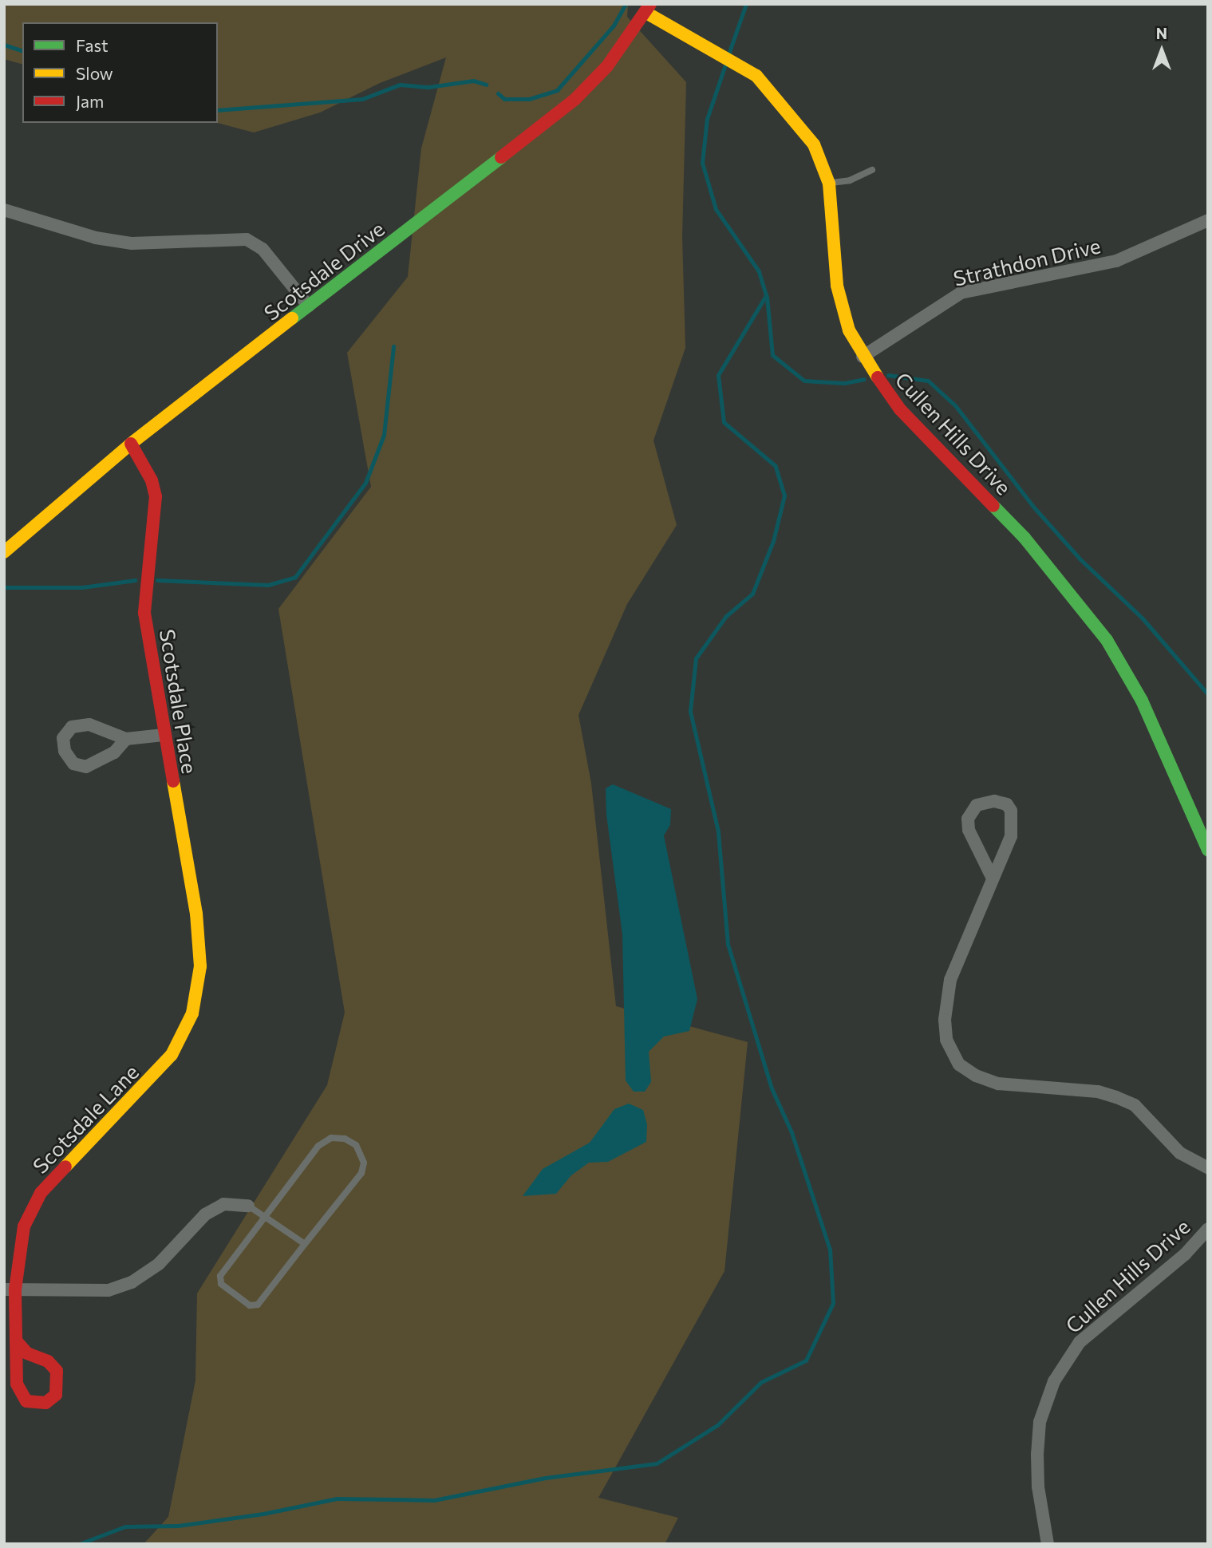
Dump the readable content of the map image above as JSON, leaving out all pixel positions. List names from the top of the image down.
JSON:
{
  "streets": {
    "street": [
      "Strathdon Drive",
      "Scotsdale Drive",
      "Cullen Hills Drive",
      "Scotsdale Place",
      "Scotsdale Lane"
    ]
  },
  "crossings": [
    ["Strathdon Drive", "Cullen Hills Drive"],
    ["Scotsdale Drive", "Cullen Hills Drive"],
    ["Scotsdale Drive", "Scotsdale Place"],
    ["Scotsdale Place", "Scotsdale Lane"]
  ],
  "legend": ["Fast", "Slow", "Jam"],
  "north": "top"
}
